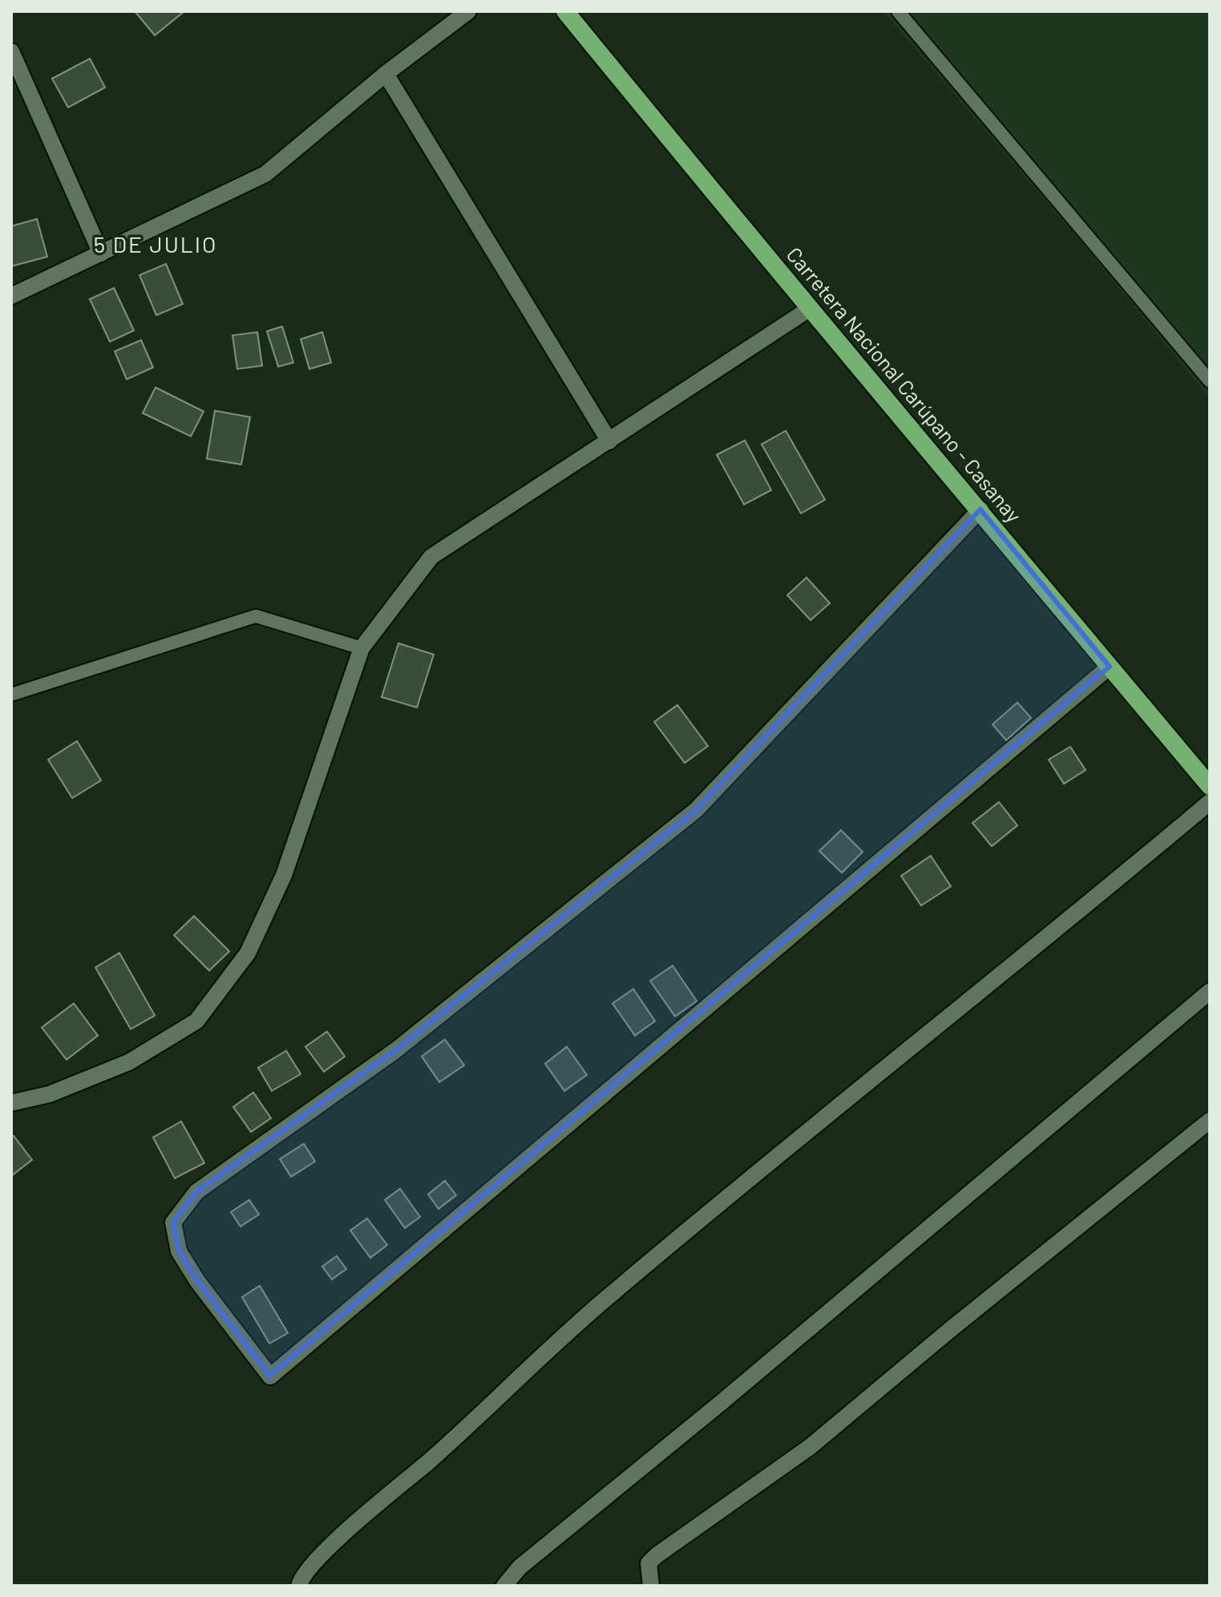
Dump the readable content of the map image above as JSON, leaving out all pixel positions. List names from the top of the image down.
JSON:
{
  "streets": {
    "highway": ["Carretera Nacional Carúpano - Casanay"]
  },
  "districts": ["5 DE JULIO"]
}
